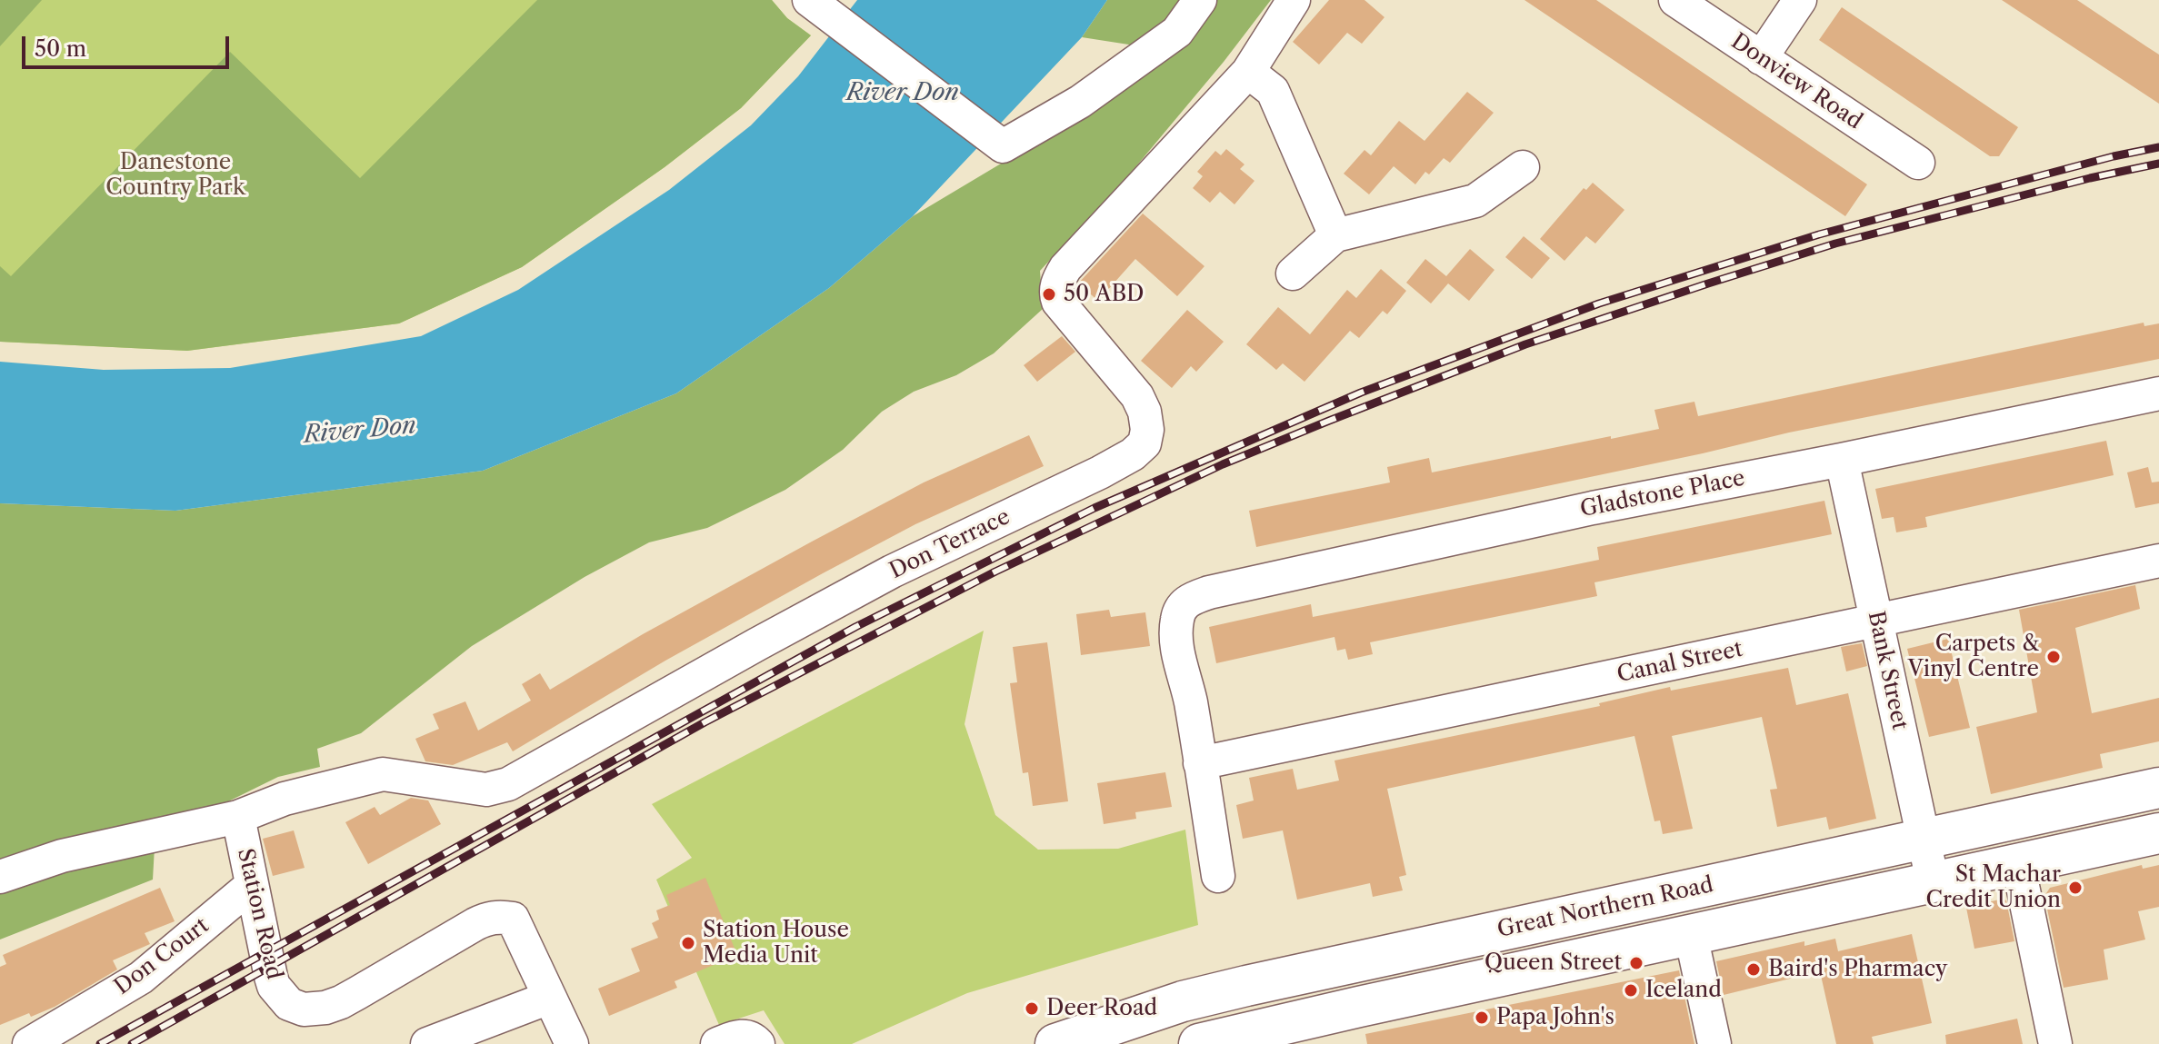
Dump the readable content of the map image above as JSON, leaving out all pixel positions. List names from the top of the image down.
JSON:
{
  "streets": {
    "main road": ["Great Northern Road"],
    "street": [
      "Donview Road",
      "Gladstone Place",
      "Don Terrace",
      "Canal Street",
      "Bank Street",
      "Station Road",
      "Don Court"
    ]
  },
  "crossings": [
    ["Gladstone Place", "Canal Street"],
    ["Gladstone Place", "Bank Street"],
    ["Don Terrace", "Station Road"],
    ["Canal Street", "Bank Street"],
    ["Bank Street", "Great Northern Road"],
    ["Station Road", "Don Court"]
  ],
  "water": ["River Don"],
  "parks": ["Danestone Country Park"],
  "places": [
    "50 ABD",
    "Carpets & Vinyl Centre",
    "St Machar Credit Union",
    "Station House Media Unit",
    "Queen Street",
    "Baird's Pharmacy",
    "Iceland",
    "Deer Road",
    "Papa John's"
  ],
  "scale_bar": "50 m"
}
